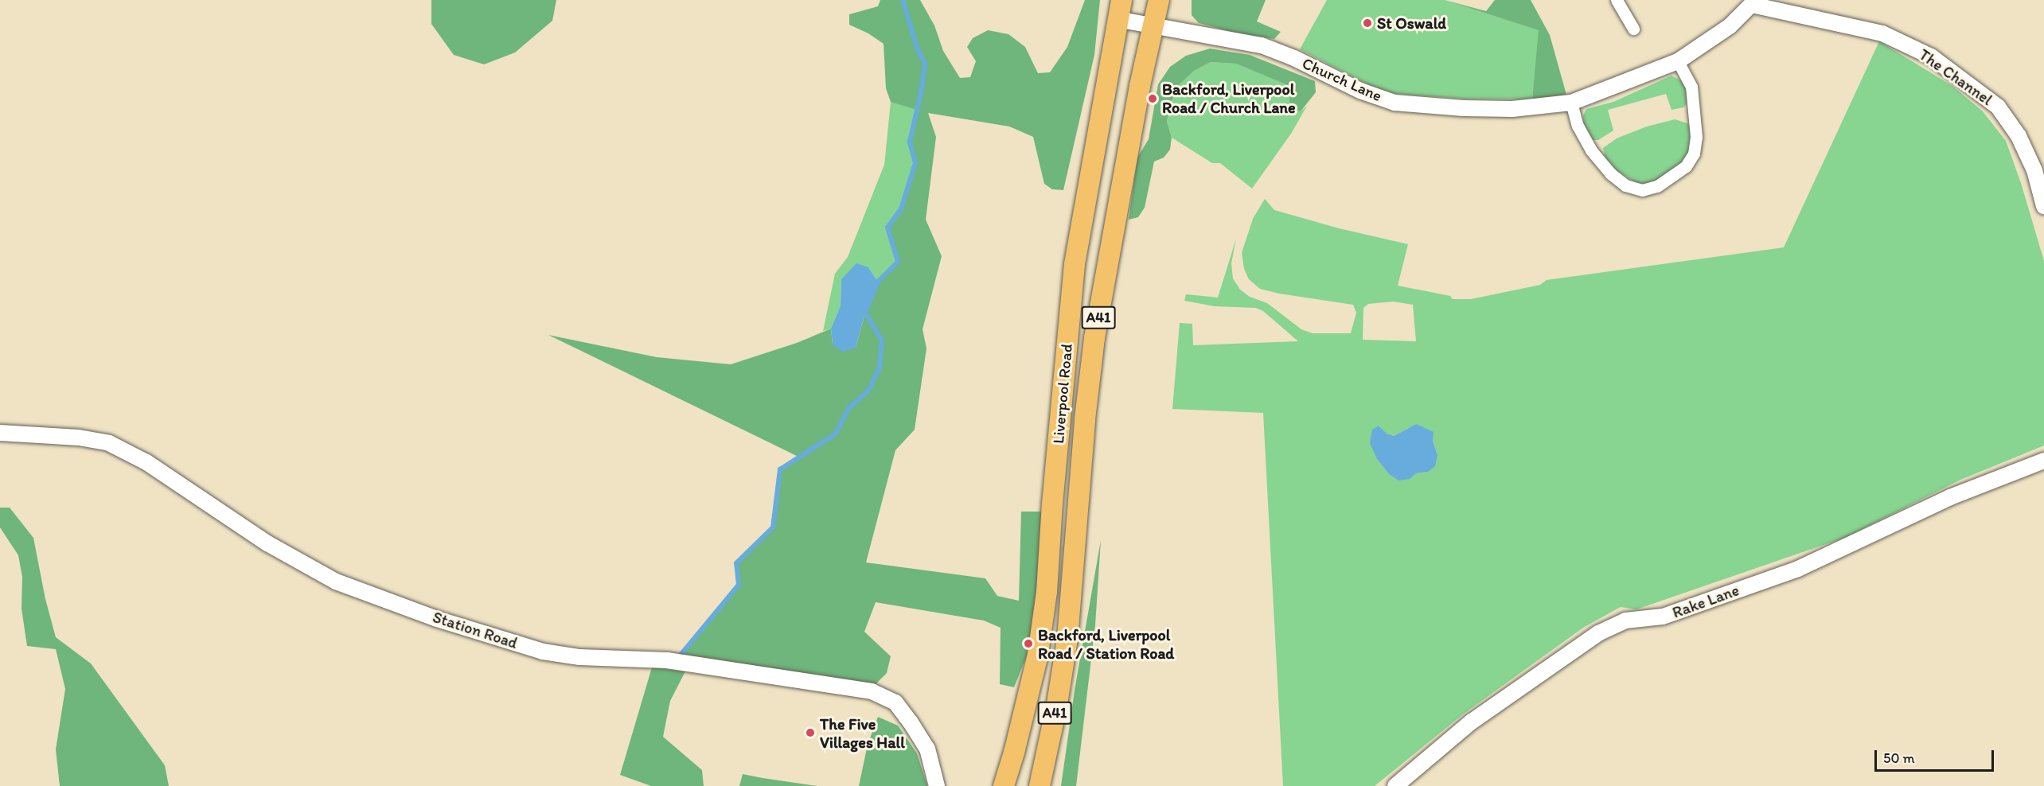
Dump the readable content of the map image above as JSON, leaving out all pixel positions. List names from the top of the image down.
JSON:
{
  "streets": {
    "highway": ["A41", "Liverpool Road"],
    "street": [
      "The Channel",
      "Church Lane",
      "Rake Lane",
      "Station Road"
    ]
  },
  "crossings": [
    ["The Channel", "Church Lane"],
    ["Church Lane", "Liverpool Road"]
  ],
  "places": [
    "St Oswald",
    "Backford, Liverpool Road / Church Lane",
    "Backford, Liverpool Road / Station Road",
    "The Five Villages Hall"
  ],
  "scale_bar": "50 m"
}
